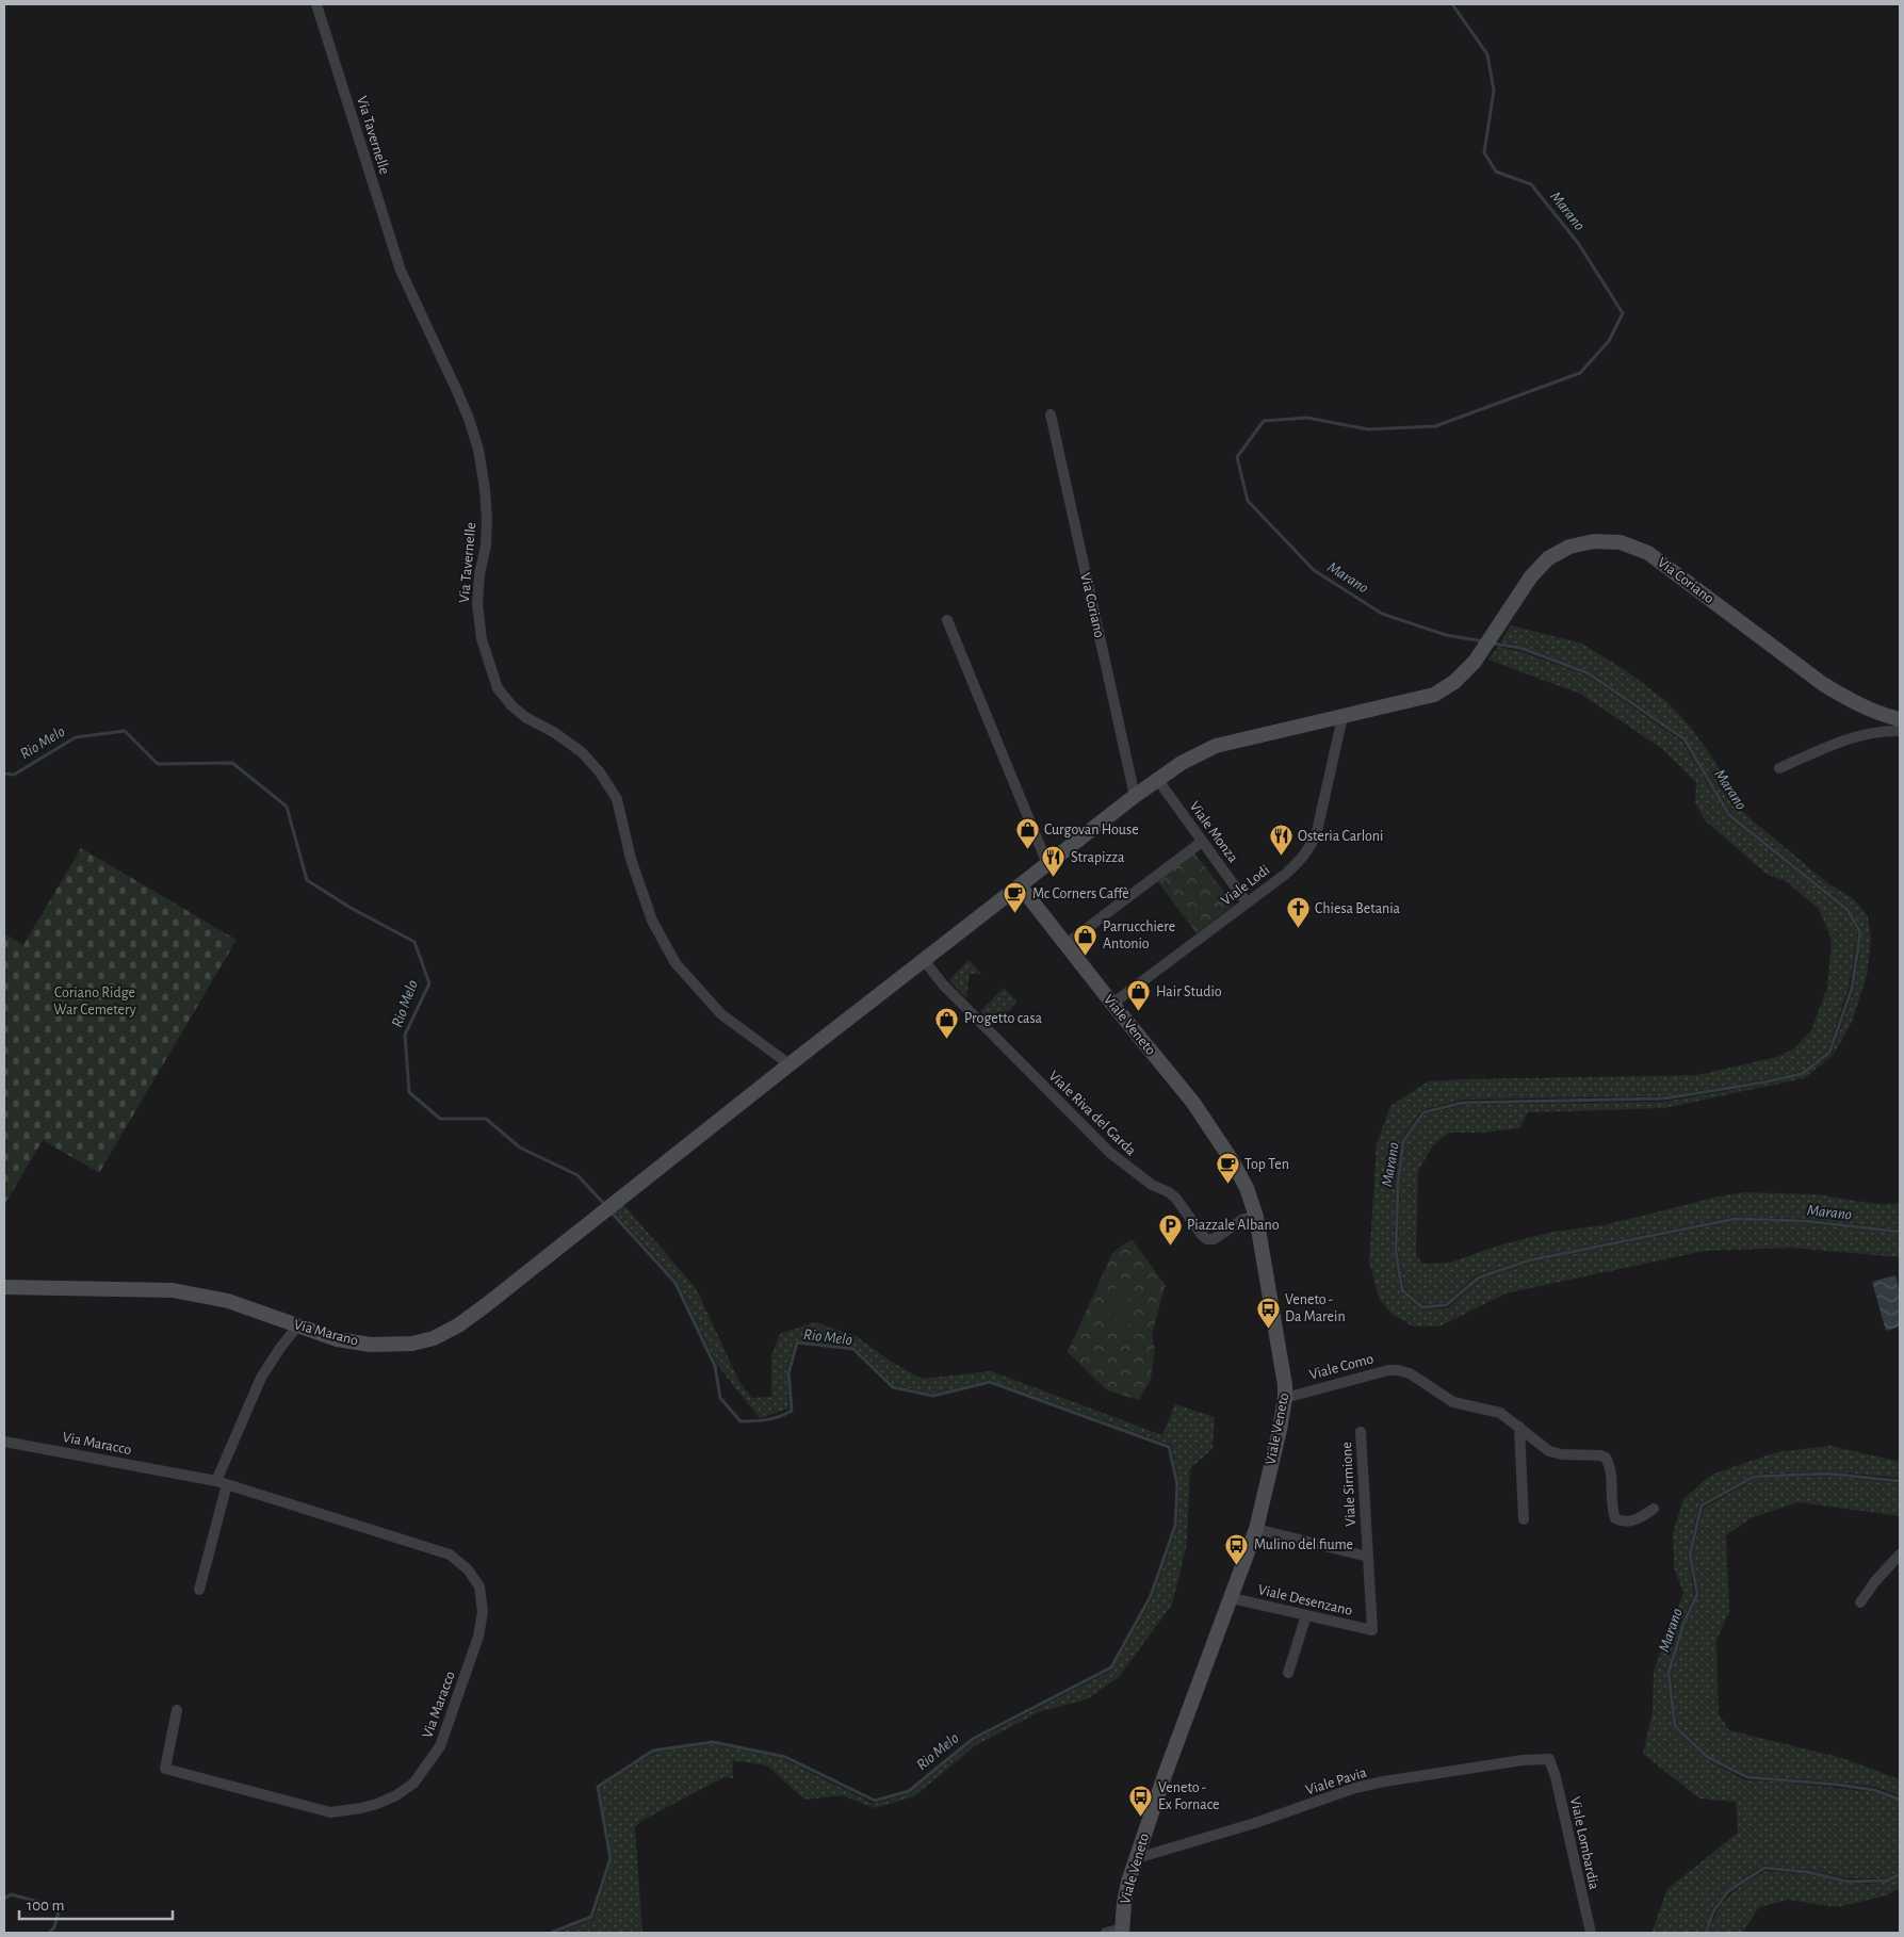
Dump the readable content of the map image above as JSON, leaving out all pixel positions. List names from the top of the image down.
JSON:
{
  "streets": {
    "main road": ["Via Coriano", "Viale Veneto", "Via Marano"],
    "street": [
      "Via Tavernelle",
      "Viale Monza",
      "Viale Lodi",
      "Viale Riva del Garda",
      "Viale Como",
      "Via Maracco",
      "Viale Sirmione",
      "Viale Desenzano",
      "Viale Pavia",
      "Viale Lombardia"
    ]
  },
  "crossings": [
    ["Via Tavernelle", "Via Marano"],
    ["Via Coriano", "Viale Monza"],
    ["Via Coriano", "Viale Lodi"],
    ["Via Coriano", "Viale Veneto"],
    ["Via Coriano", "Via Marano"],
    ["Viale Monza", "Viale Lodi"],
    ["Viale Lodi", "Viale Veneto"],
    ["Viale Veneto", "Viale Riva del Garda"],
    ["Viale Veneto", "Via Marano"],
    ["Viale Veneto", "Viale Como"],
    ["Viale Veneto", "Viale Desenzano"],
    ["Viale Veneto", "Viale Pavia"],
    ["Viale Riva del Garda", "Via Marano"],
    ["Viale Sirmione", "Viale Desenzano"],
    ["Viale Pavia", "Viale Lombardia"]
  ],
  "water": ["Marano", "Rio Melo"],
  "parks": ["Coriano Ridge War Cemetery"],
  "places": {
    "shop": [
      "Curgovan House",
      "Parrucchiere Antonio",
      "Hair Studio",
      "Progetto casa"
    ],
    "restaurant": ["Osteria Carloni", "Strapizza"],
    "cafe": ["Mc Corners Caffè", "Top Ten"],
    "church": ["Chiesa Betania"],
    "parking": ["Piazzale Albano"],
    "bus stop": ["Veneto - Da Marein", "Mulino del fiume", "Veneto - Ex Fornace"]
  },
  "scale_bar": "100 m"
}
